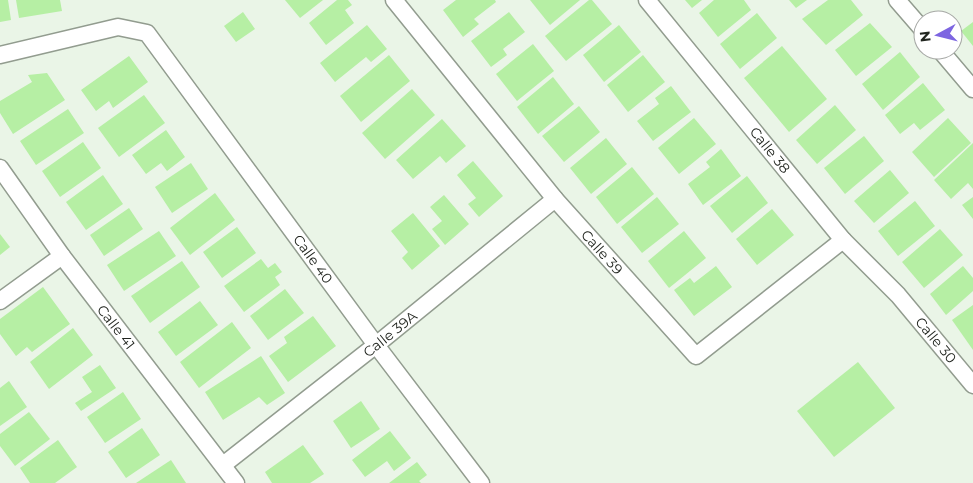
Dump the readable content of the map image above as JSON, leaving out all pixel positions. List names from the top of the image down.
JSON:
{
  "streets": {
    "street": [
      "Calle 38",
      "Calle 39",
      "Calle 40",
      "Calle 41",
      "Calle 39A",
      "Calle 30"
    ]
  },
  "crossings": [
    ["Calle 38", "Calle 39"],
    ["Calle 38", "Calle 30"],
    ["Calle 39", "Calle 39A"],
    ["Calle 40", "Calle 39A"],
    ["Calle 41", "Calle 39A"]
  ],
  "north": "left"
}
